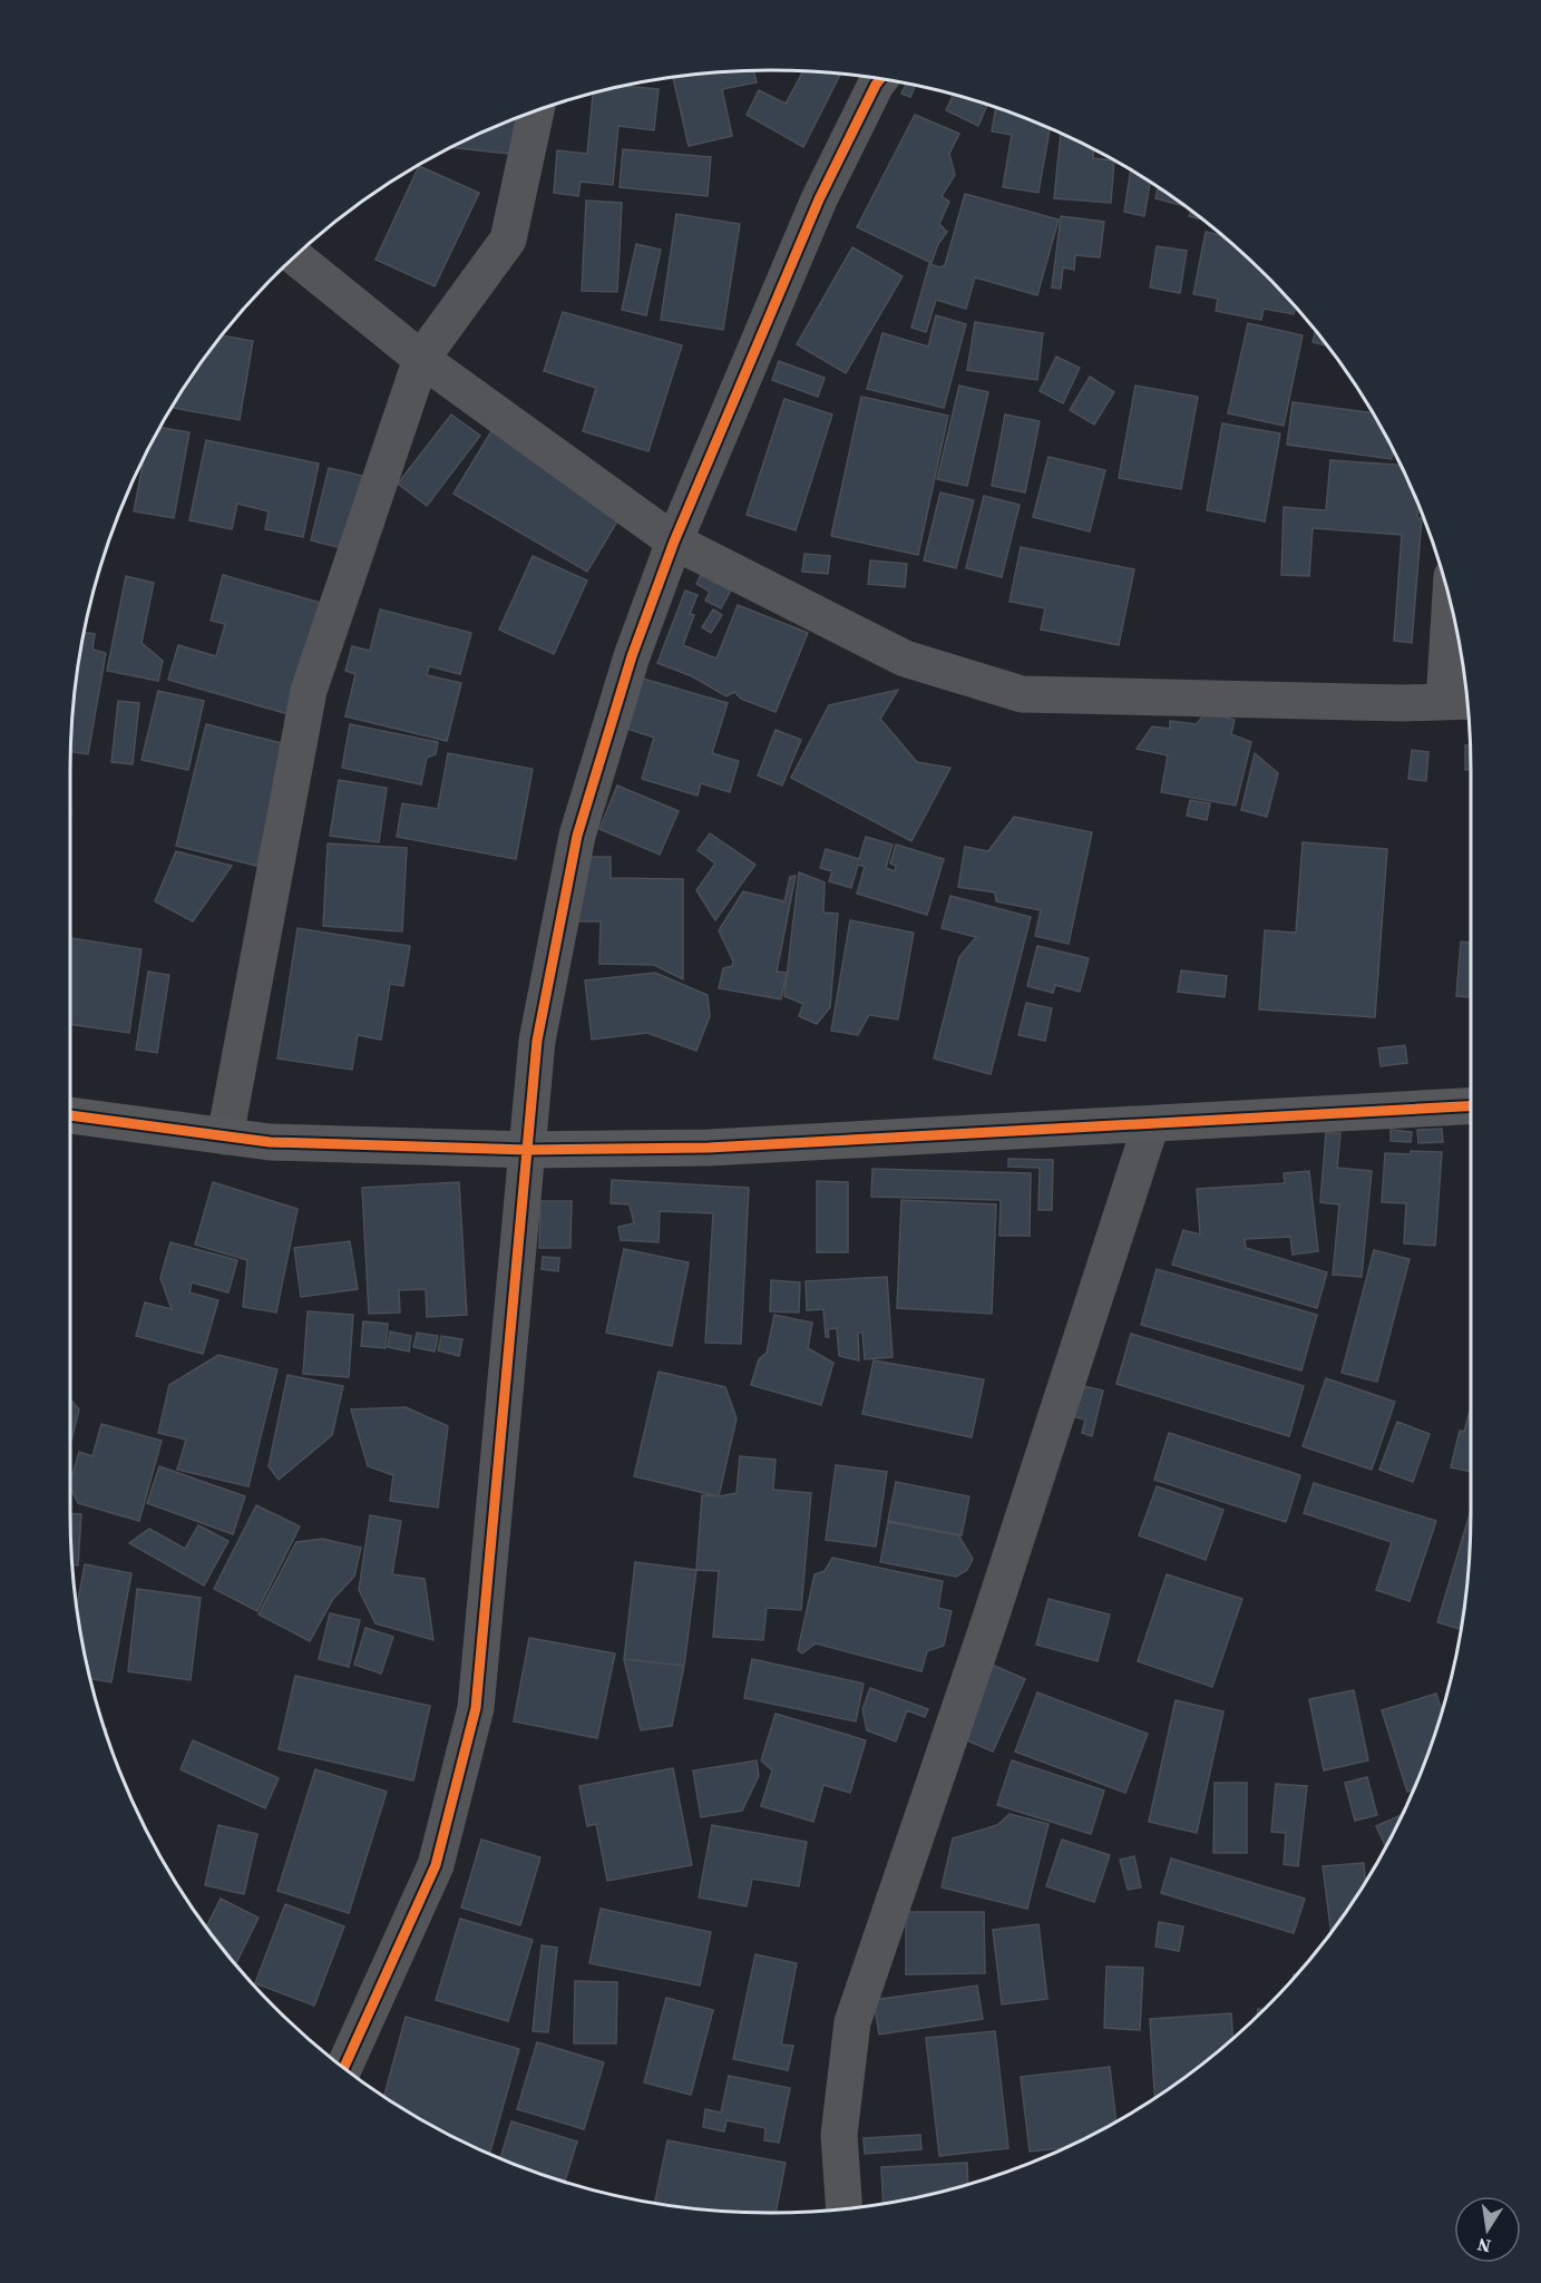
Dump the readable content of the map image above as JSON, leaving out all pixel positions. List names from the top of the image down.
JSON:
{
  "north": "bottom"
}
